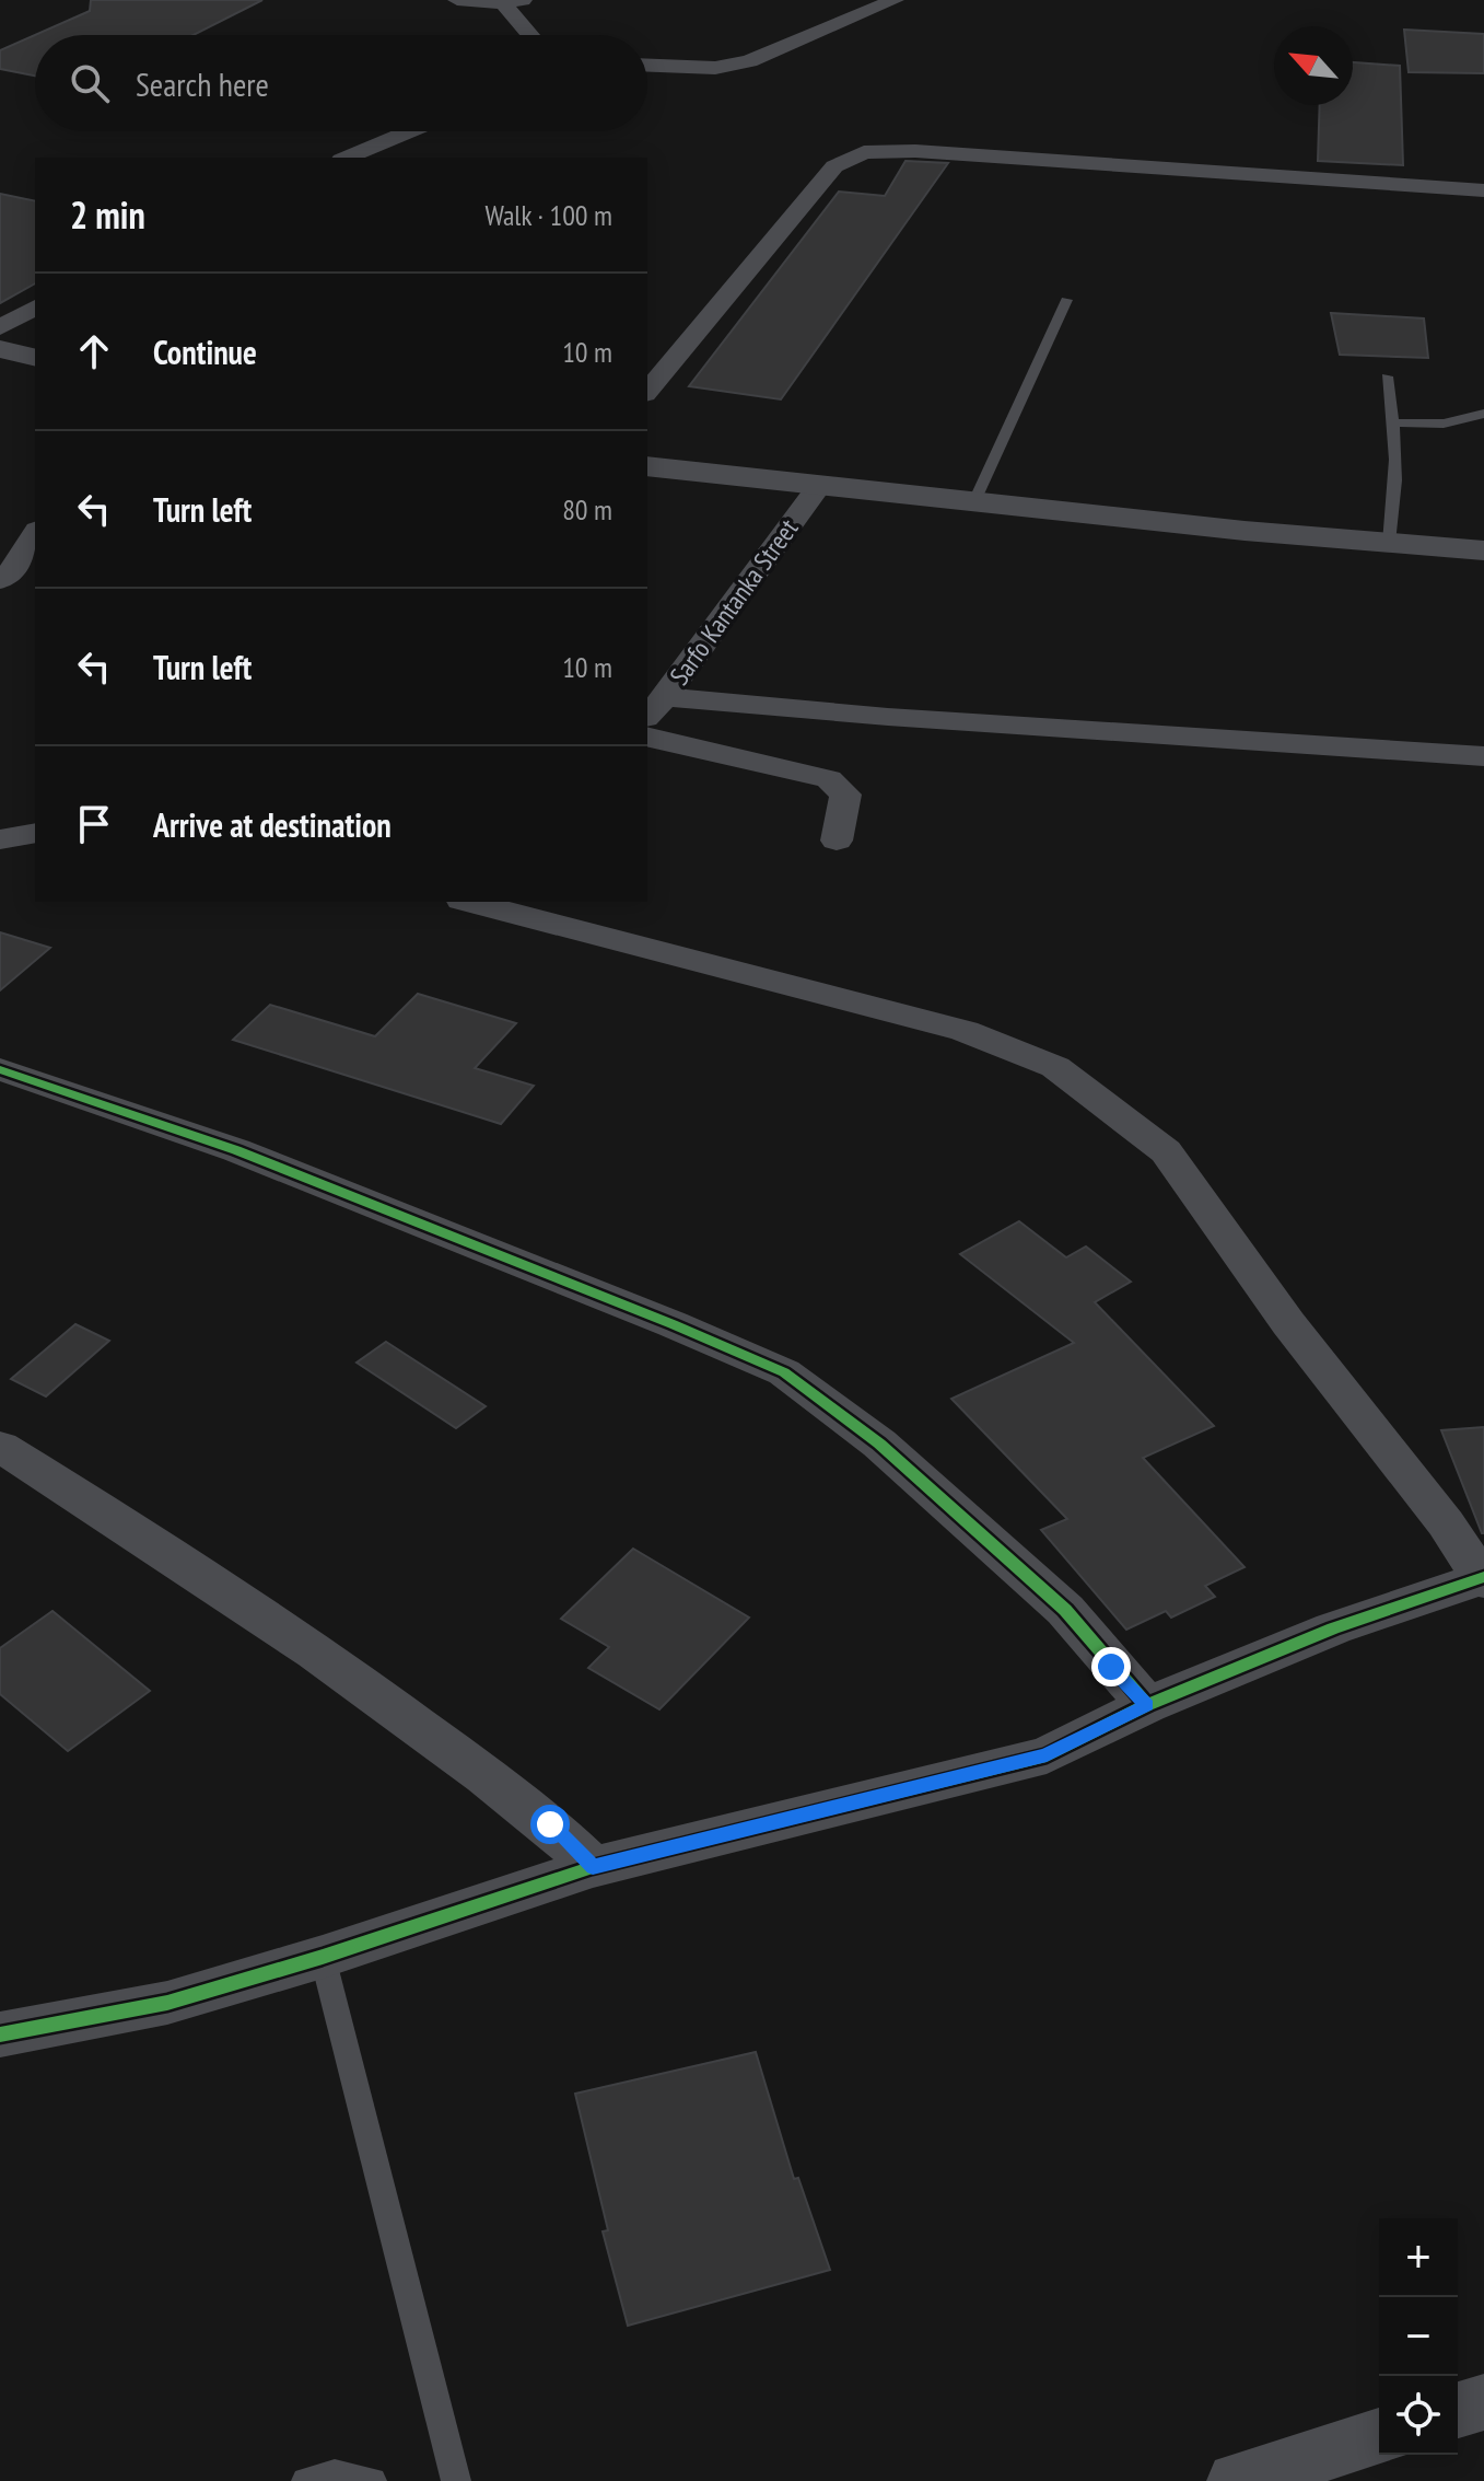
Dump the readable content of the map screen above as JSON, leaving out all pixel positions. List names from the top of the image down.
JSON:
{
  "streets": {
    "street": ["Sarfo Kantanka Street"]
  },
  "north": "top left",
  "page": {
    "search": "Search here",
    "heading": ["2 min", "Walk · 100 m"],
    "list": [
      ["Continue", "10 m"],
      ["Turn left", "80 m"],
      ["Turn left", "10 m"],
      "Arrive at destination"
    ],
    "map_buttons": ["+", "−"]
  }
}
